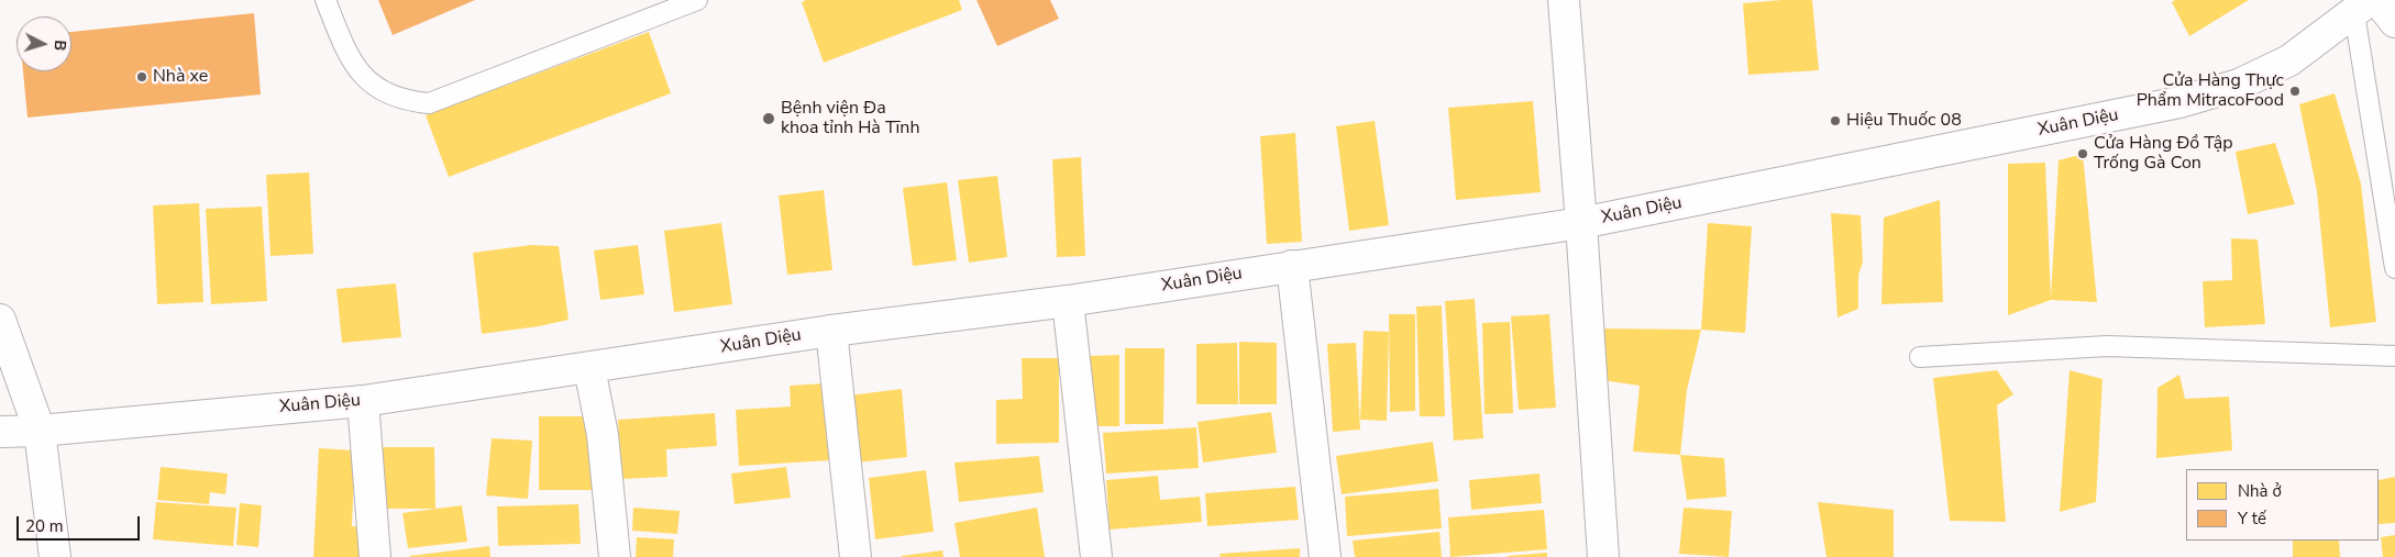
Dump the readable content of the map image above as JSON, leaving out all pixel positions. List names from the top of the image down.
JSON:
{
  "streets": {
    "street": ["Xuân Diệu"]
  },
  "places": [
    "Nhà xe",
    "Cửa Hàng Thực Phẩm MitracoFood",
    "Bệnh viện Đa khoa tỉnh Hà Tĩnh",
    "Hiệu Thuốc 08",
    "Cửa Hàng Đồ Tập Trống Gà Con"
  ],
  "legend": ["Nhà ở", "Y tế"],
  "scale_bar": "20 m",
  "north": "right"
}
